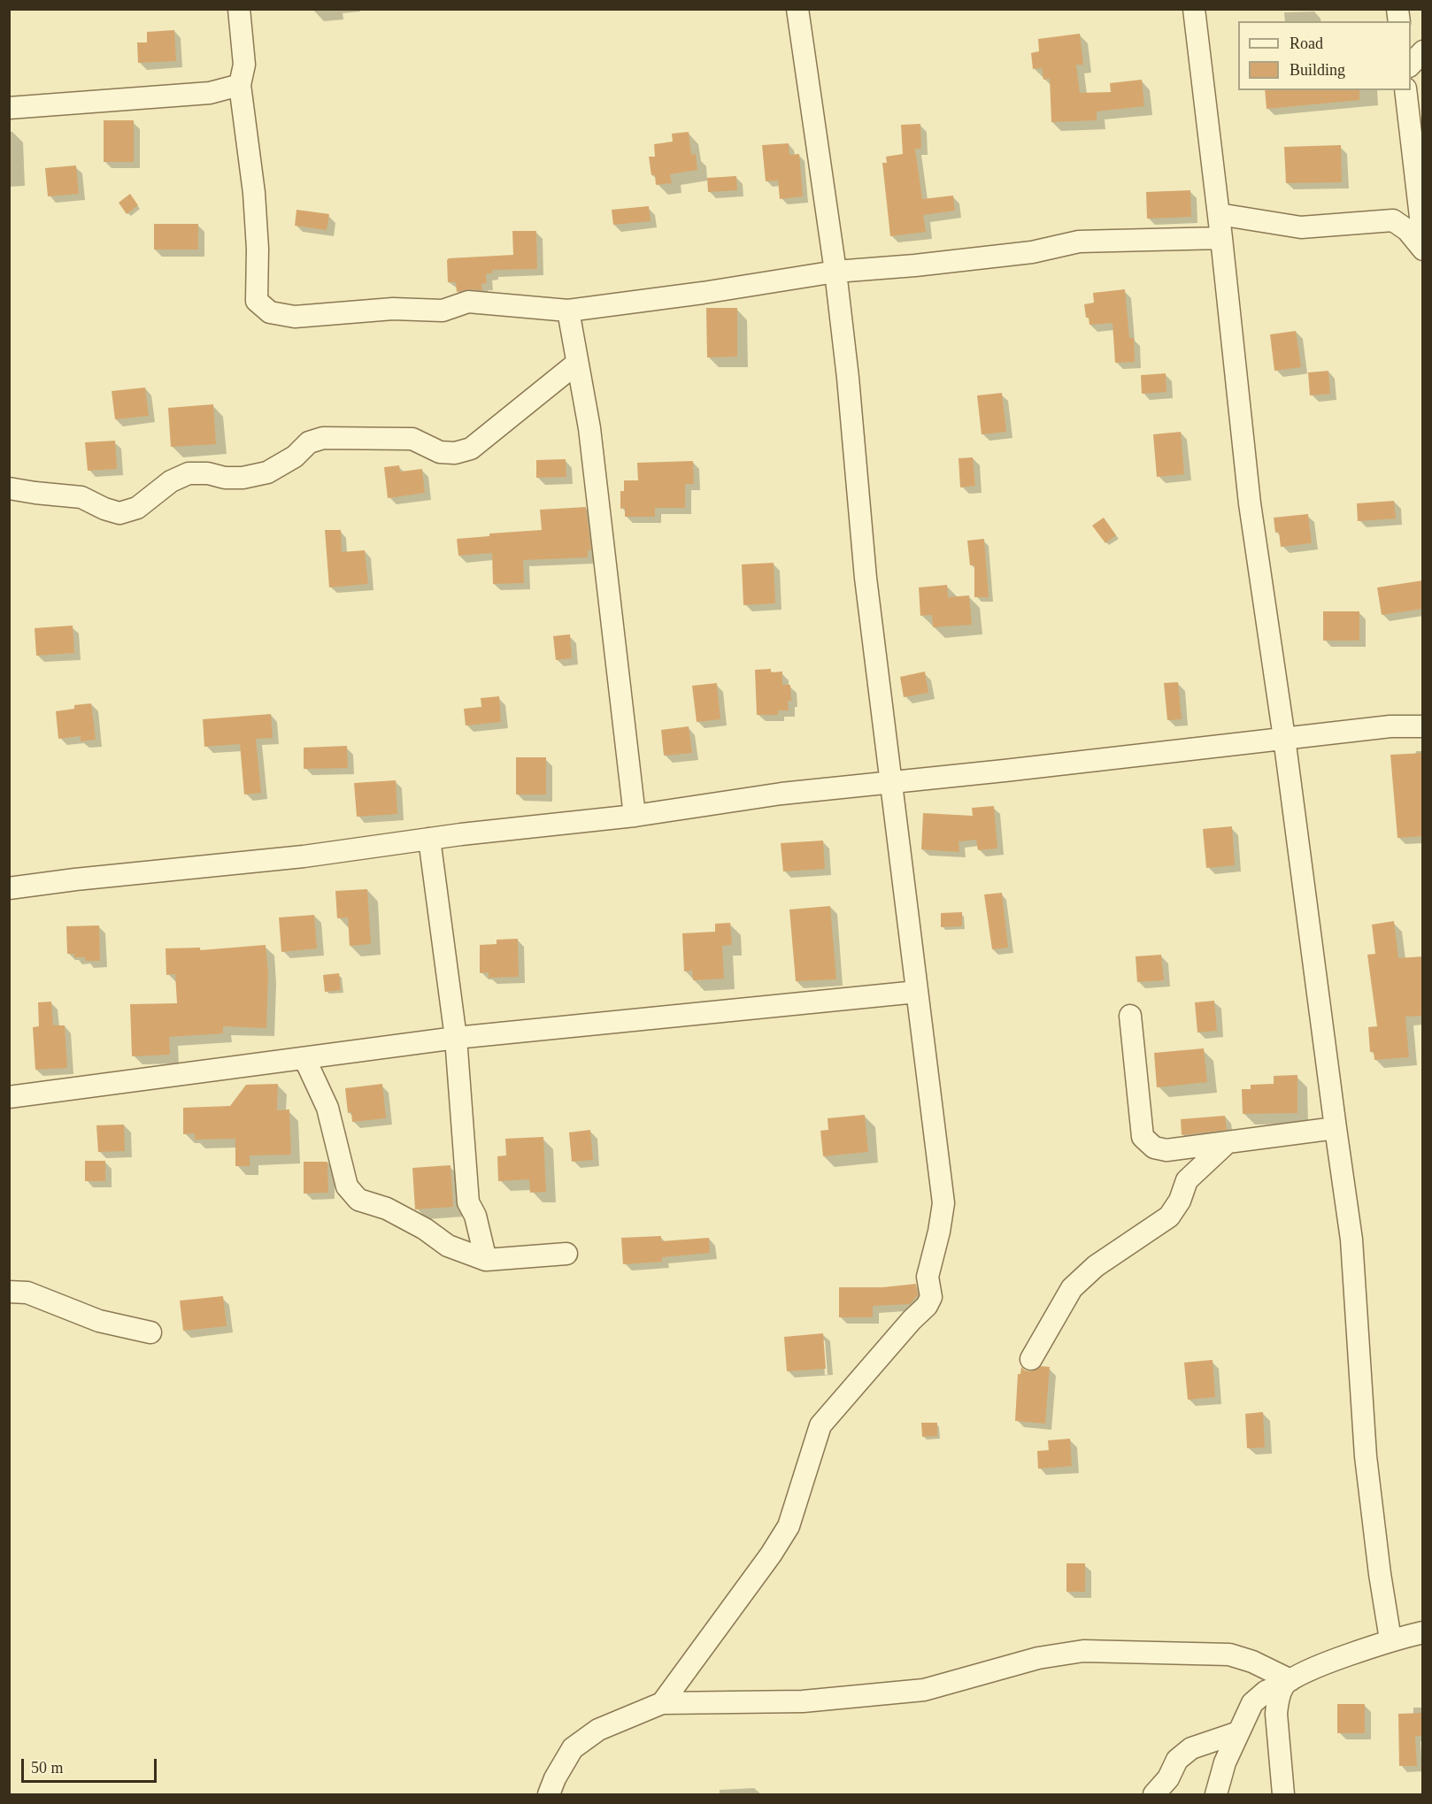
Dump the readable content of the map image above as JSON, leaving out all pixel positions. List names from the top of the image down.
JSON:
{
  "legend": ["Road", "Building"],
  "scale_bar": "50 m"
}
